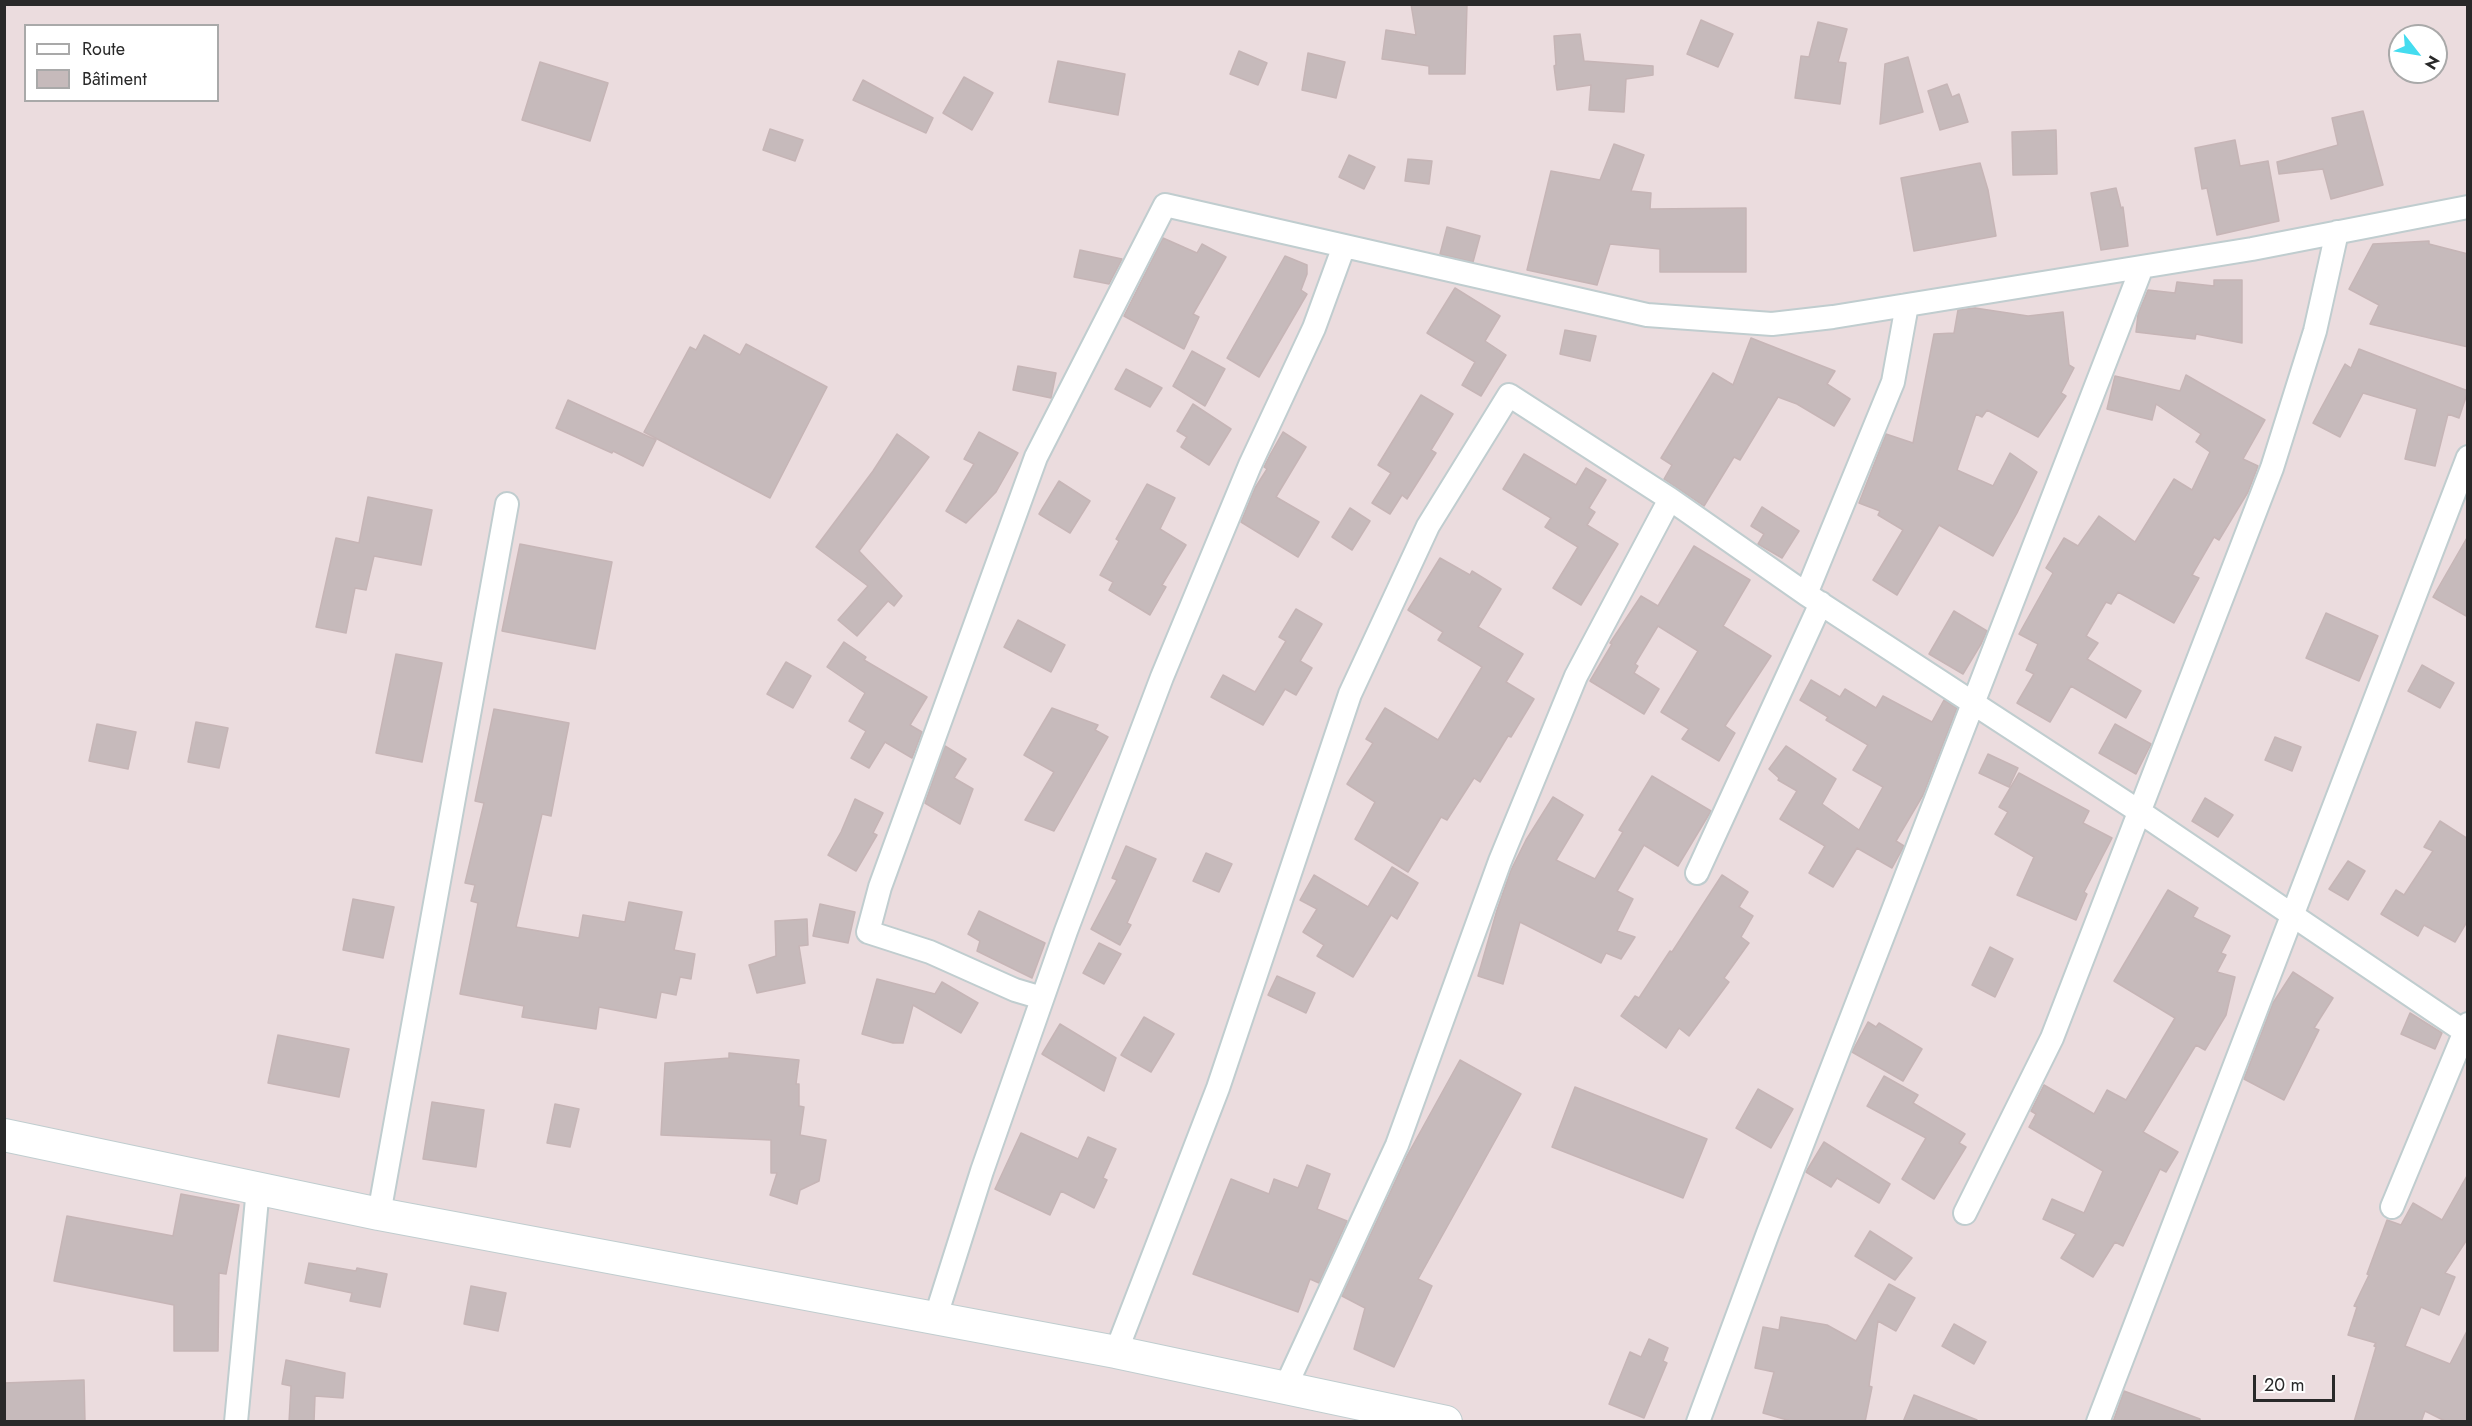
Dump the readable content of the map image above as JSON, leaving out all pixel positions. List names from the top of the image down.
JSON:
{
  "legend": ["Route", "Bâtiment"],
  "scale_bar": "20 m",
  "north": "bottom right"
}
